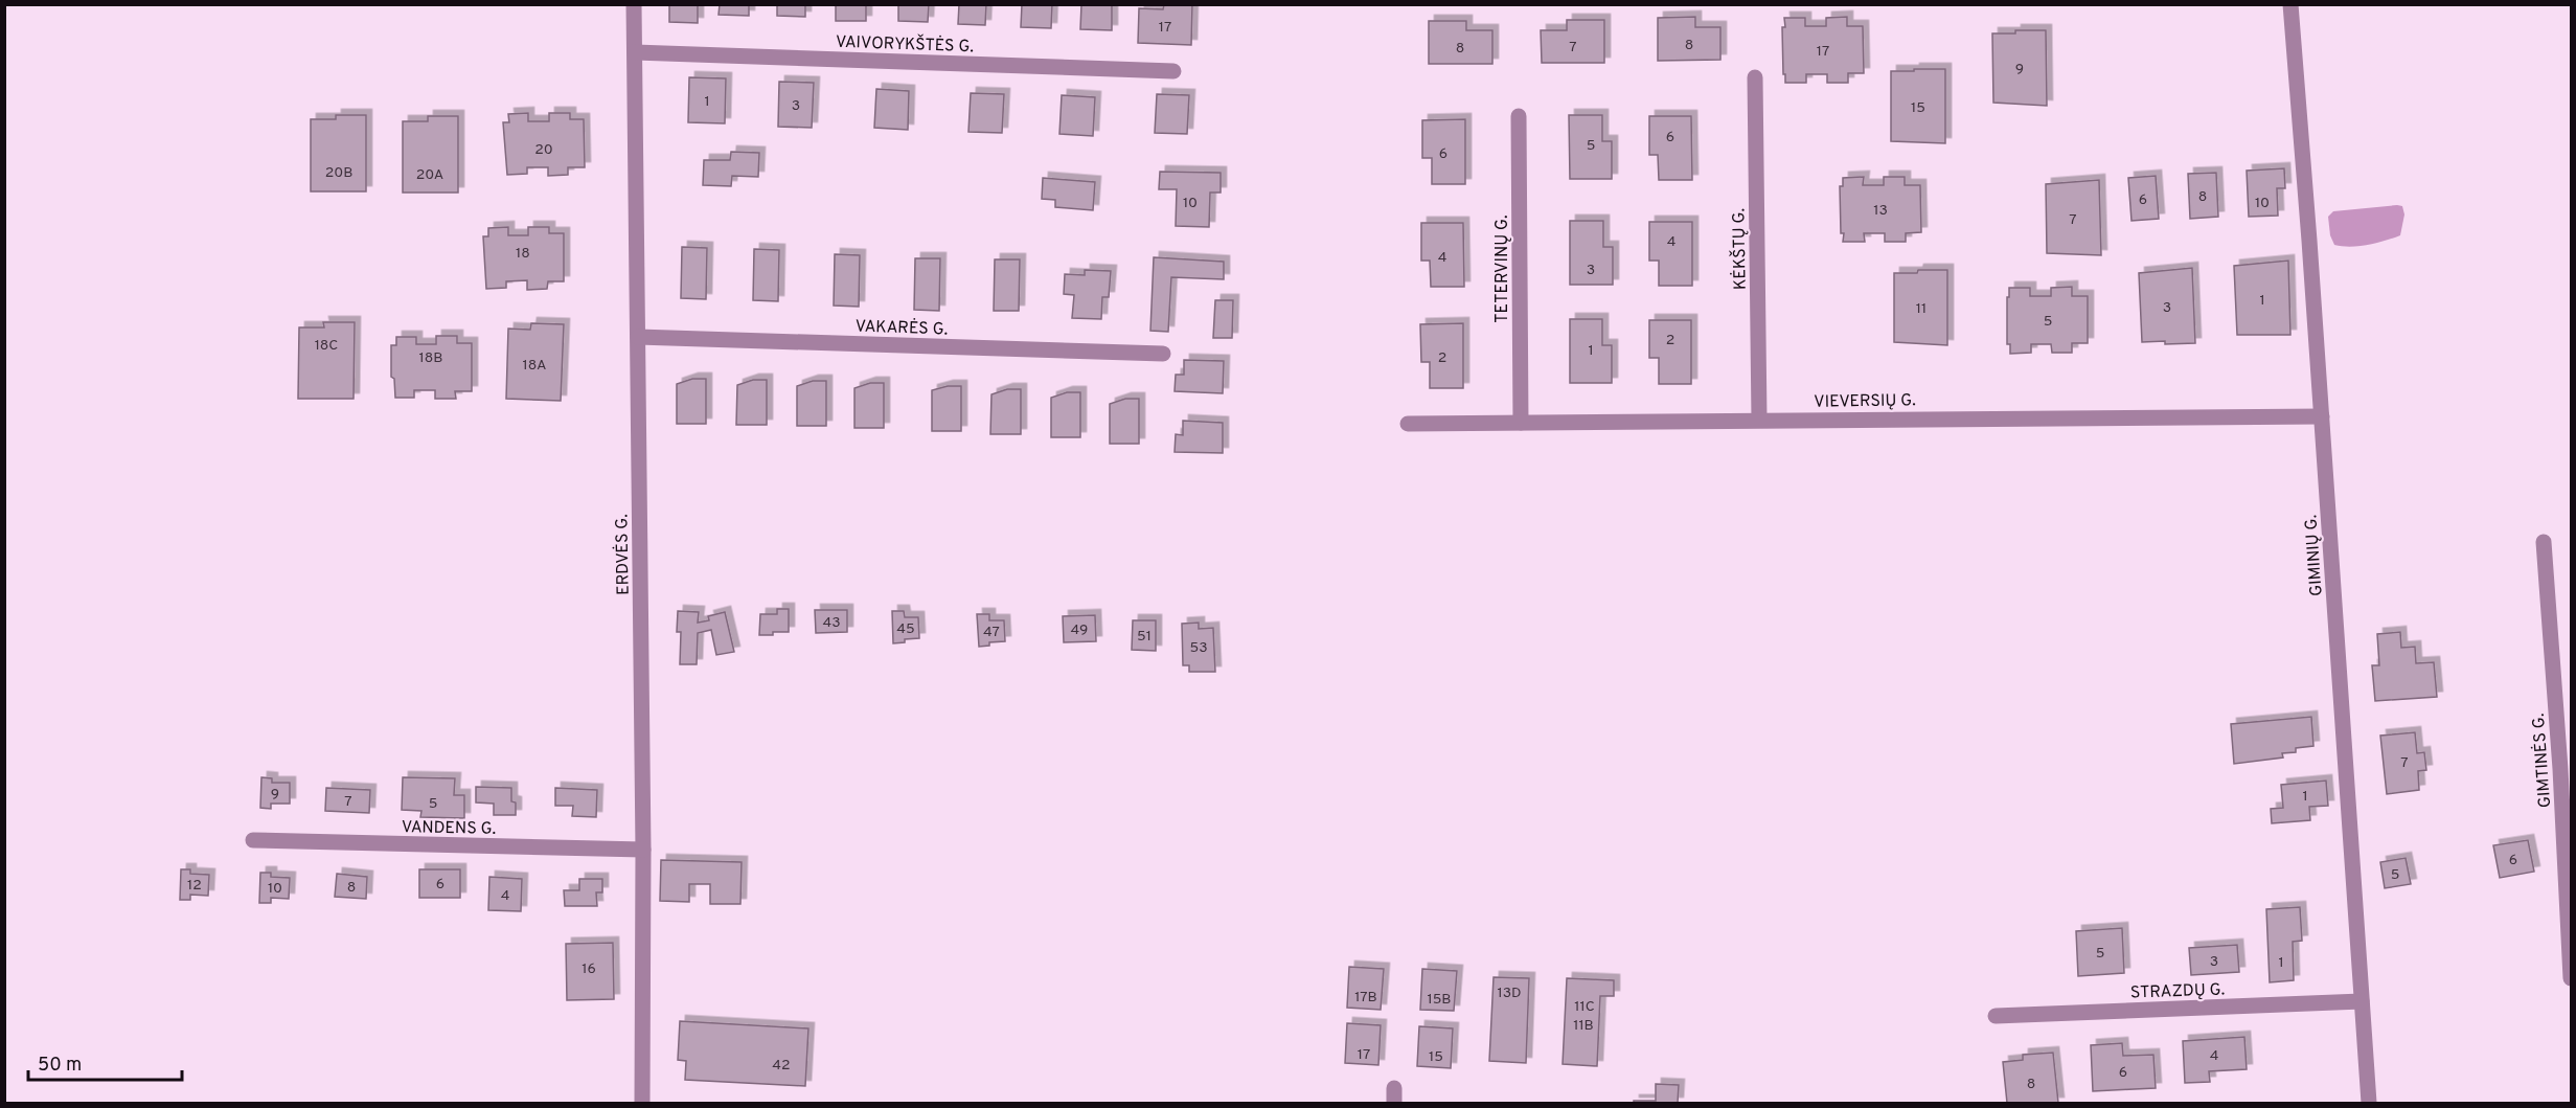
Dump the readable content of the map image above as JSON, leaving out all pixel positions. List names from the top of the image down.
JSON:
{
  "streets": {
    "street": [
      "VAIVORYKŠTĖS G.",
      "KĖKŠTŲ G.",
      "TETERVINŲ G.",
      "VAKARĖS G.",
      "VIEVERSIŲ G.",
      "ERDVĖS G.",
      "GIMINIŲ G.",
      "GIMTINĖS G.",
      "VANDENS G.",
      "STRAZDŲ G."
    ]
  },
  "crossings": [
    ["VAIVORYKŠTĖS G.", "ERDVĖS G."],
    ["KĖKŠTŲ G.", "VIEVERSIŲ G."],
    ["TETERVINŲ G.", "VIEVERSIŲ G."],
    ["VAKARĖS G.", "ERDVĖS G."],
    ["VIEVERSIŲ G.", "GIMINIŲ G."],
    ["ERDVĖS G.", "VANDENS G."],
    ["GIMINIŲ G.", "STRAZDŲ G."]
  ],
  "house_numbers": [
    "17",
    "8",
    "7",
    "8",
    "17",
    "9",
    "1",
    "3",
    "15",
    "6",
    "5",
    "20",
    "6",
    "20B",
    "20A",
    "8",
    "6",
    "10",
    "10",
    "13",
    "7",
    "4",
    "18",
    "4",
    "3",
    "1",
    "3",
    "11",
    "5",
    "2",
    "18C",
    "1",
    "18B",
    "2",
    "18A",
    "43",
    "45",
    "49",
    "47",
    "51",
    "53",
    "7",
    "9",
    "1",
    "7",
    "5",
    "6",
    "5",
    "6",
    "12",
    "8",
    "10",
    "4",
    "5",
    "3",
    "1",
    "16",
    "13D",
    "17B",
    "15B",
    "11C",
    "11B",
    "17",
    "4",
    "15",
    "42",
    "6",
    "8"
  ],
  "scale_bar": "50 m"
}
